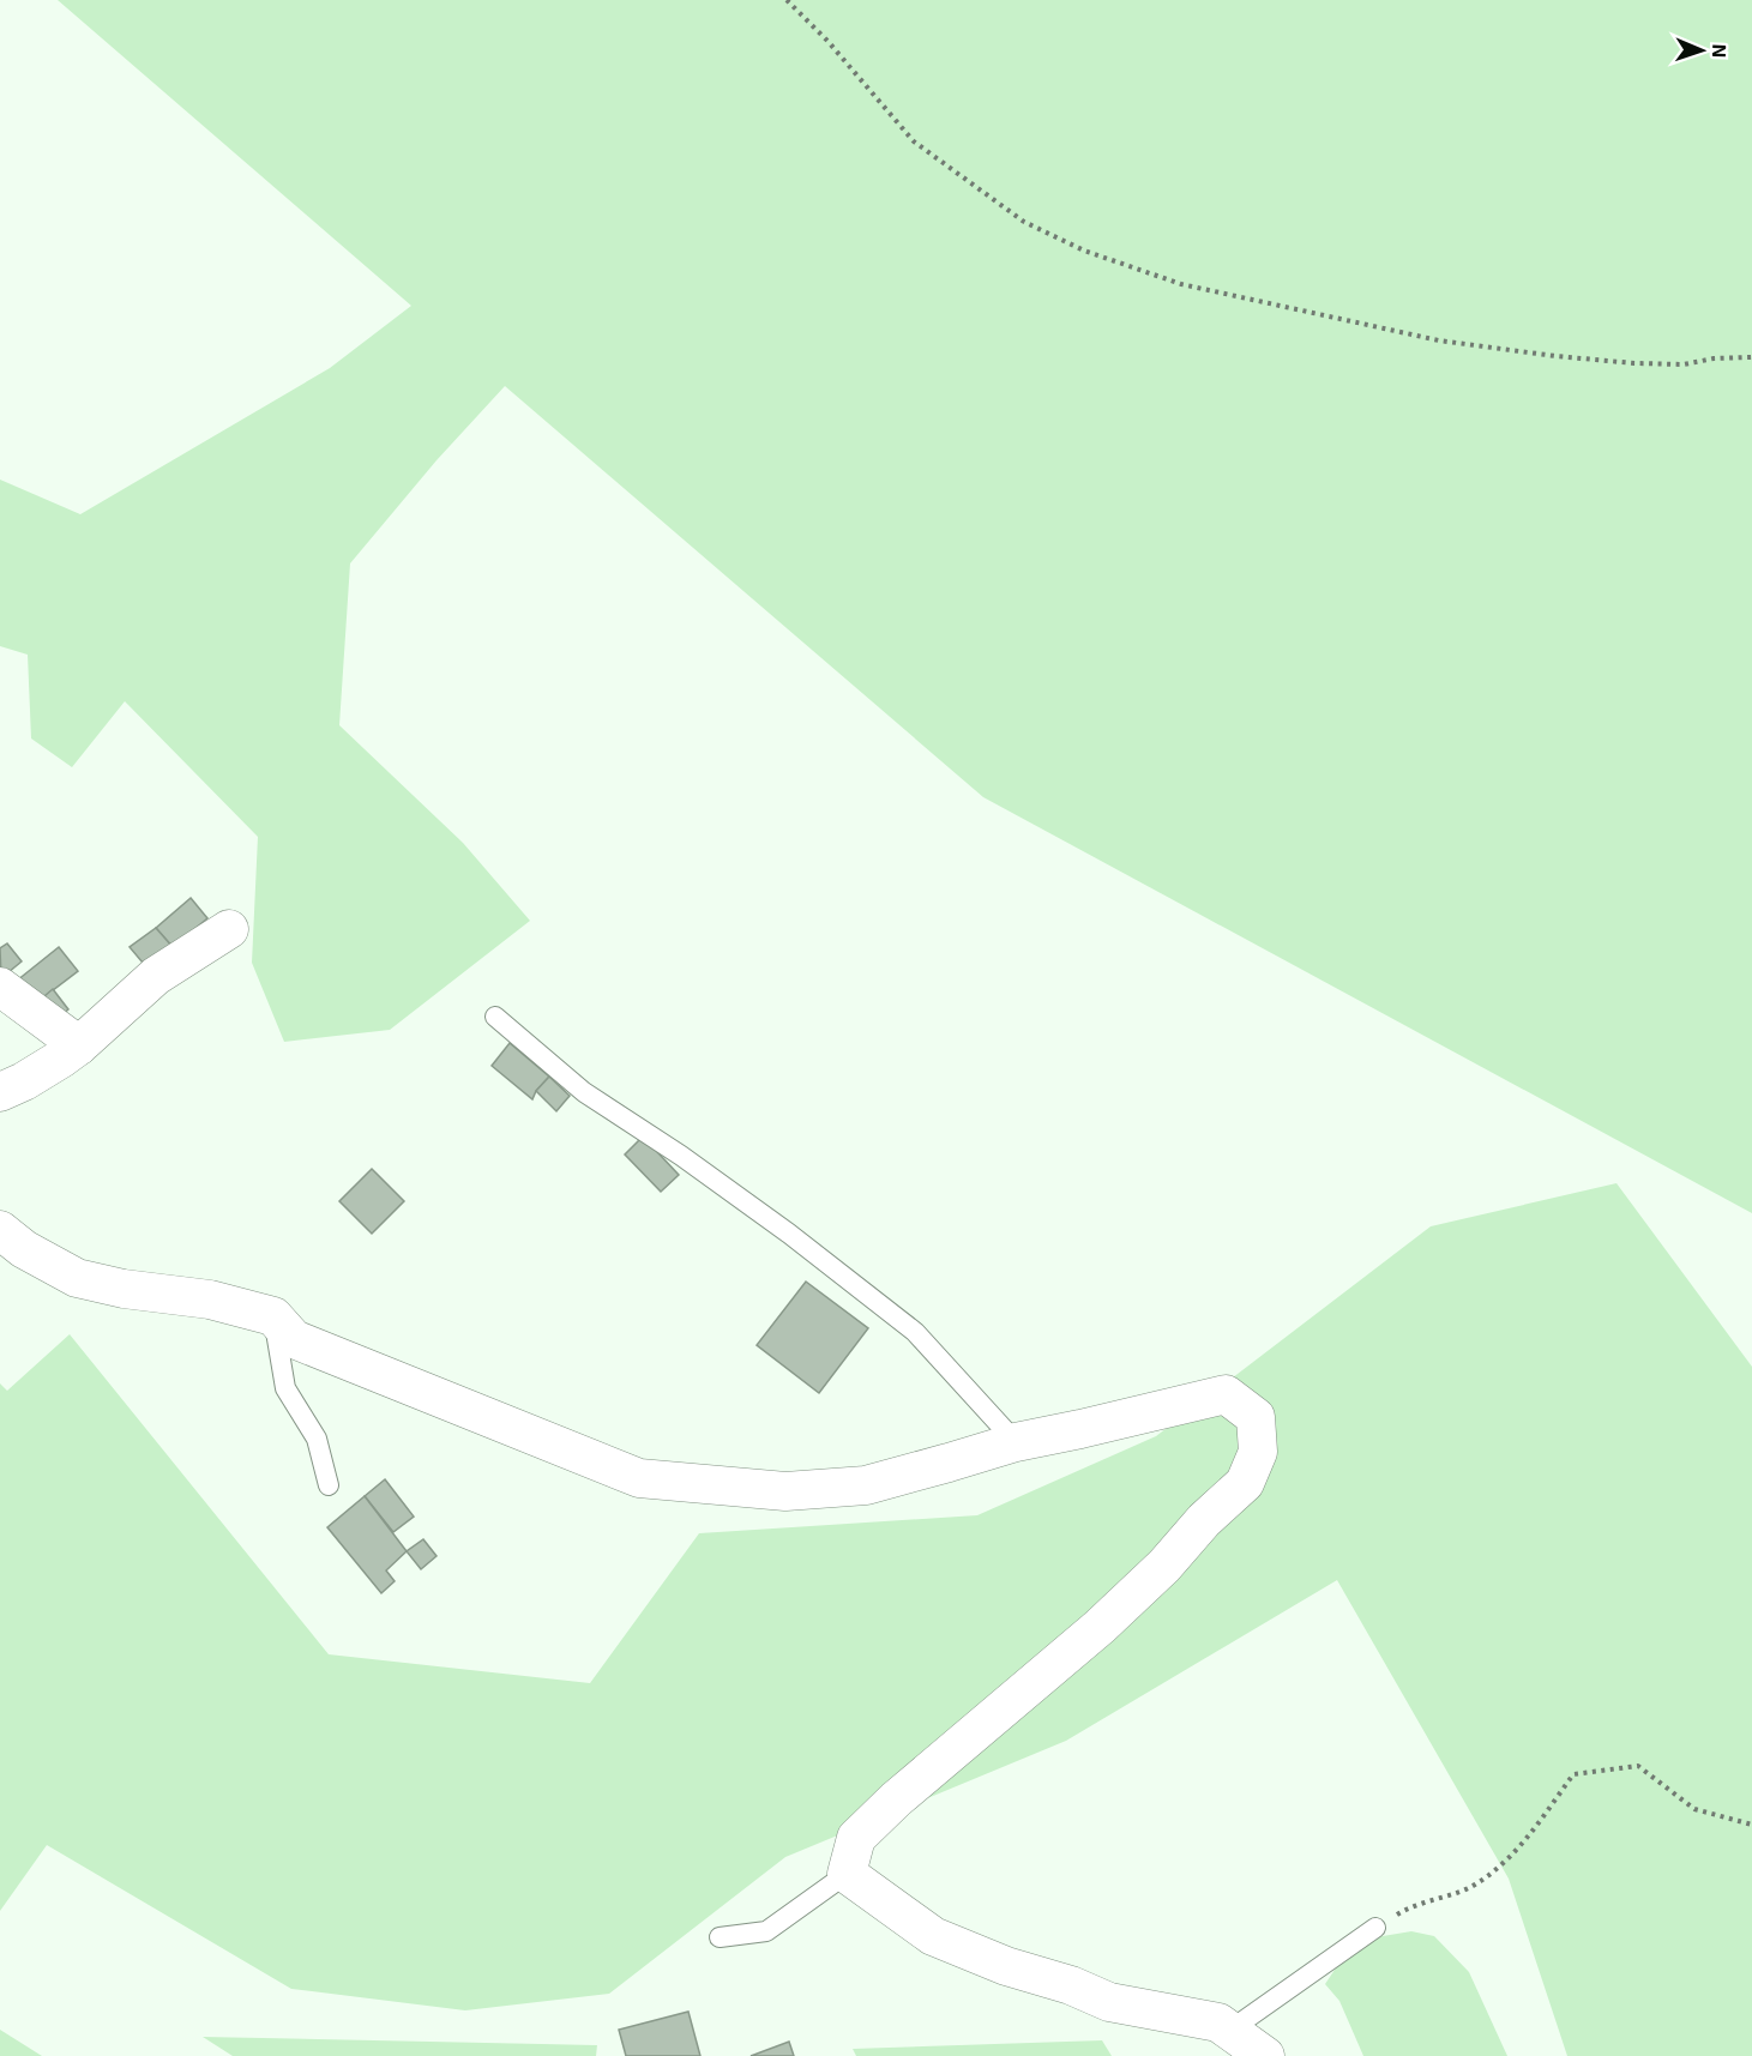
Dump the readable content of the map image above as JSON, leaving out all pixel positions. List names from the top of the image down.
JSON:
{
  "north": "right"
}
